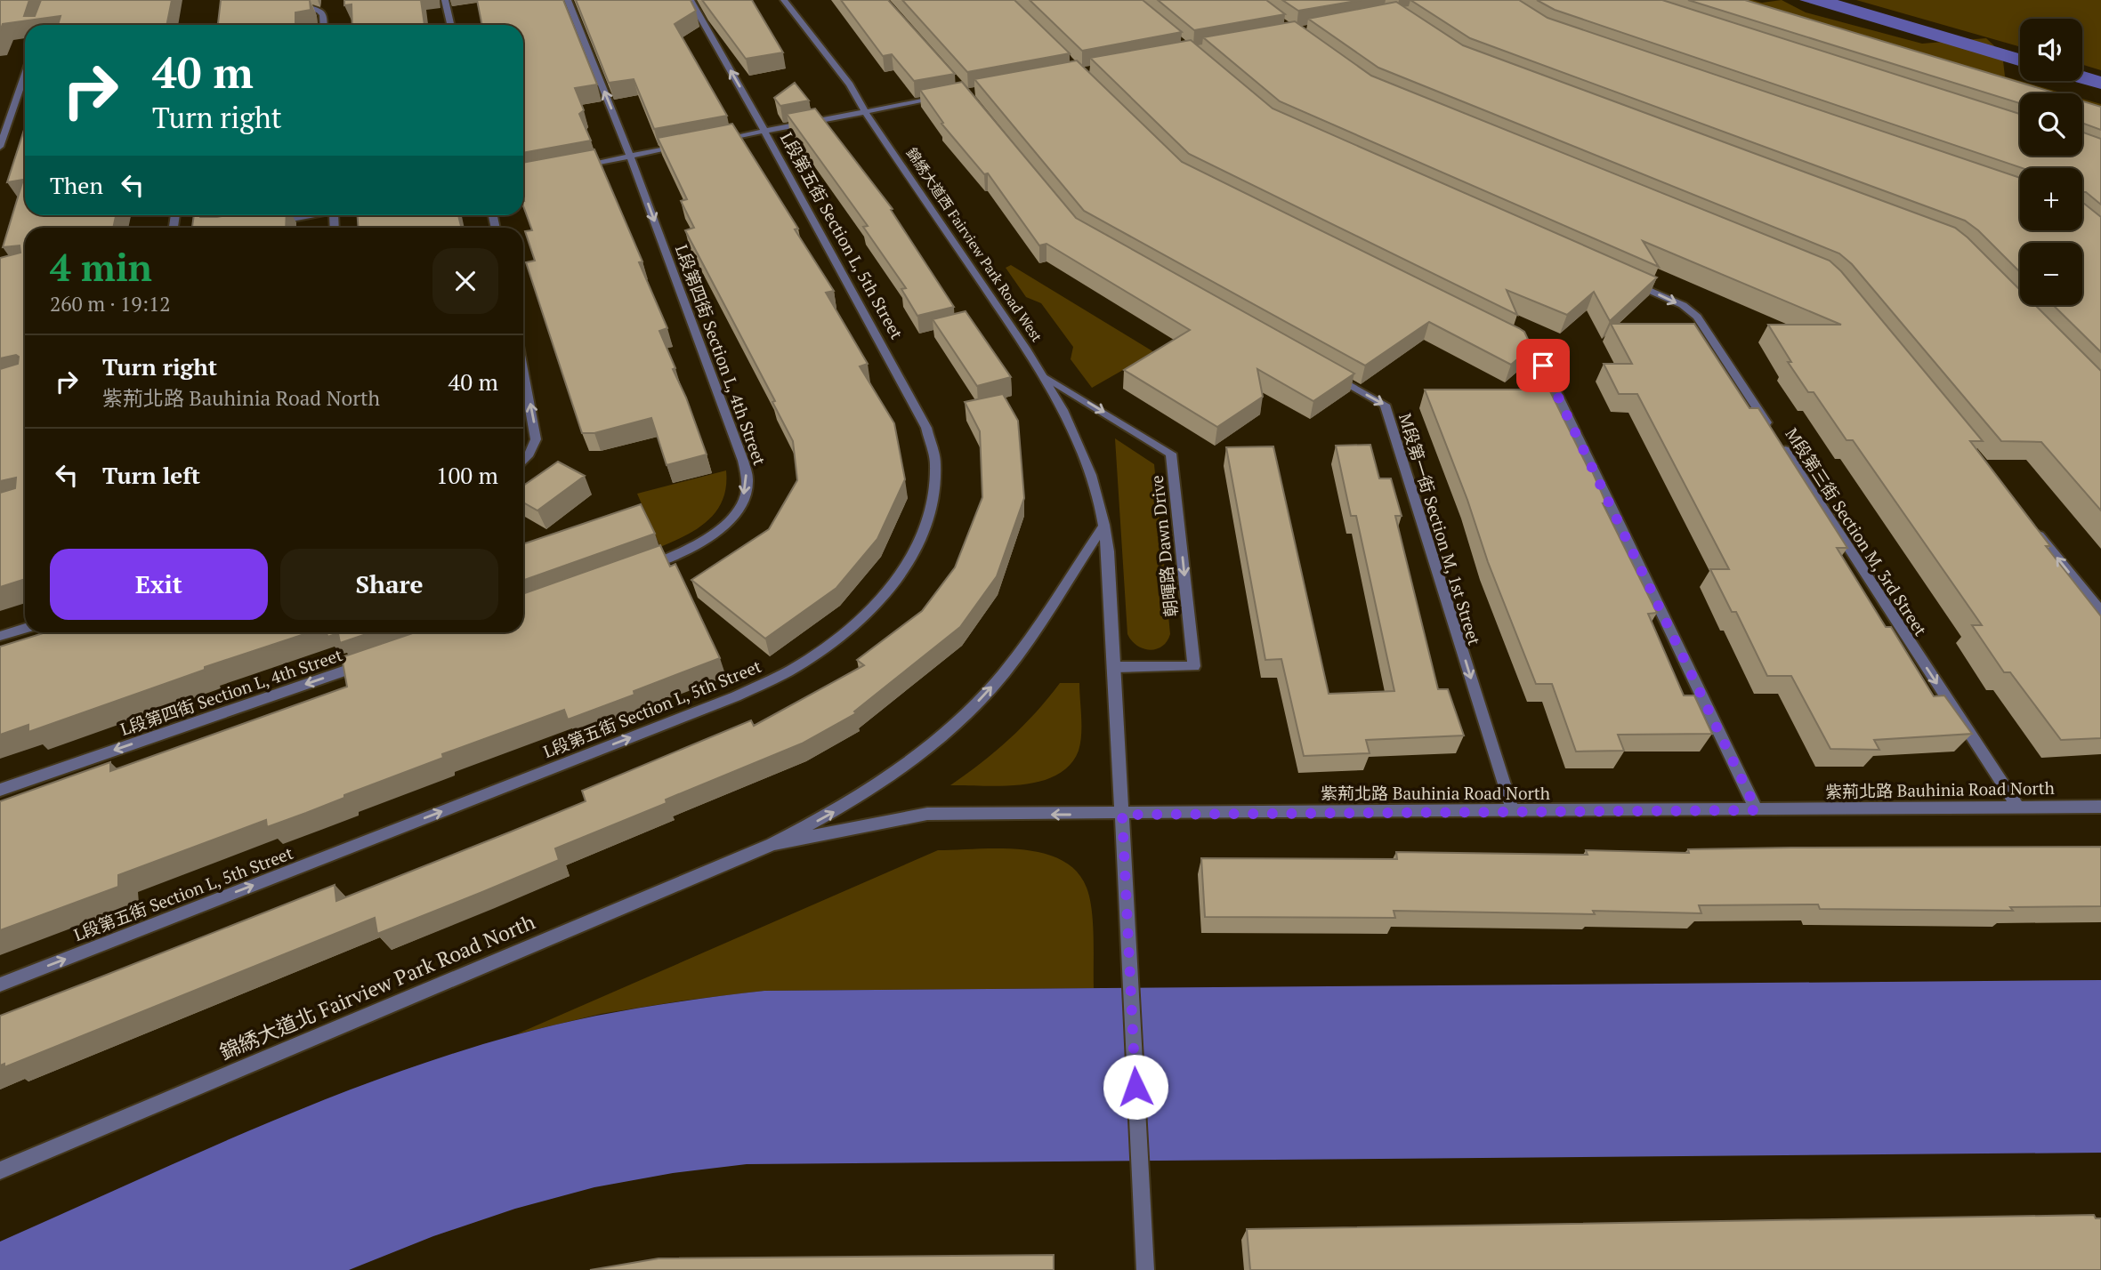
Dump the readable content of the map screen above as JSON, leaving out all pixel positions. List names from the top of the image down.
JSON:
{
  "streets": {
    "street": [
      "L段第五街 Section L, 5th Street",
      "錦綉大道西 Fairview Park Road West",
      "L段第四街 Section L, 4th Street",
      "M段第一街 Section M, 1st Street",
      "M段第三街 Section M, 3rd Street",
      "朝暉路 Dawn Drive",
      "紫荊北路 Bauhinia Road North",
      "錦綉大道北 Fairview Park Road North"
    ]
  },
  "crossings": [
    ["錦綉大道西 Fairview Park Road West", "朝暉路 Dawn Drive"],
    ["錦綉大道西 Fairview Park Road West", "紫荊北路 Bauhinia Road North"],
    ["M段第一街 Section M, 1st Street", "紫荊北路 Bauhinia Road North"],
    ["M段第三街 Section M, 3rd Street", "紫荊北路 Bauhinia Road North"],
    ["紫荊北路 Bauhinia Road North", "錦綉大道北 Fairview Park Road North"]
  ],
  "one_way": ["M段第一街 Section M, 1st Street", "M段第三街 Section M, 3rd Street"],
  "page": {
    "map_buttons": ["+", "−"],
    "turn": ["40 m", "Turn right"],
    "then": "Then",
    "heading": ["4 min", "260 m · 19:12"],
    "list": [
      {
        "name": "Turn right",
        "note": "紫荊北路 Bauhinia Road North",
        "value": "40 m"
      },
      {
        "name": "Turn left",
        "value": "100 m"
      }
    ],
    "buttons": ["Exit", "Share"]
  }
}
